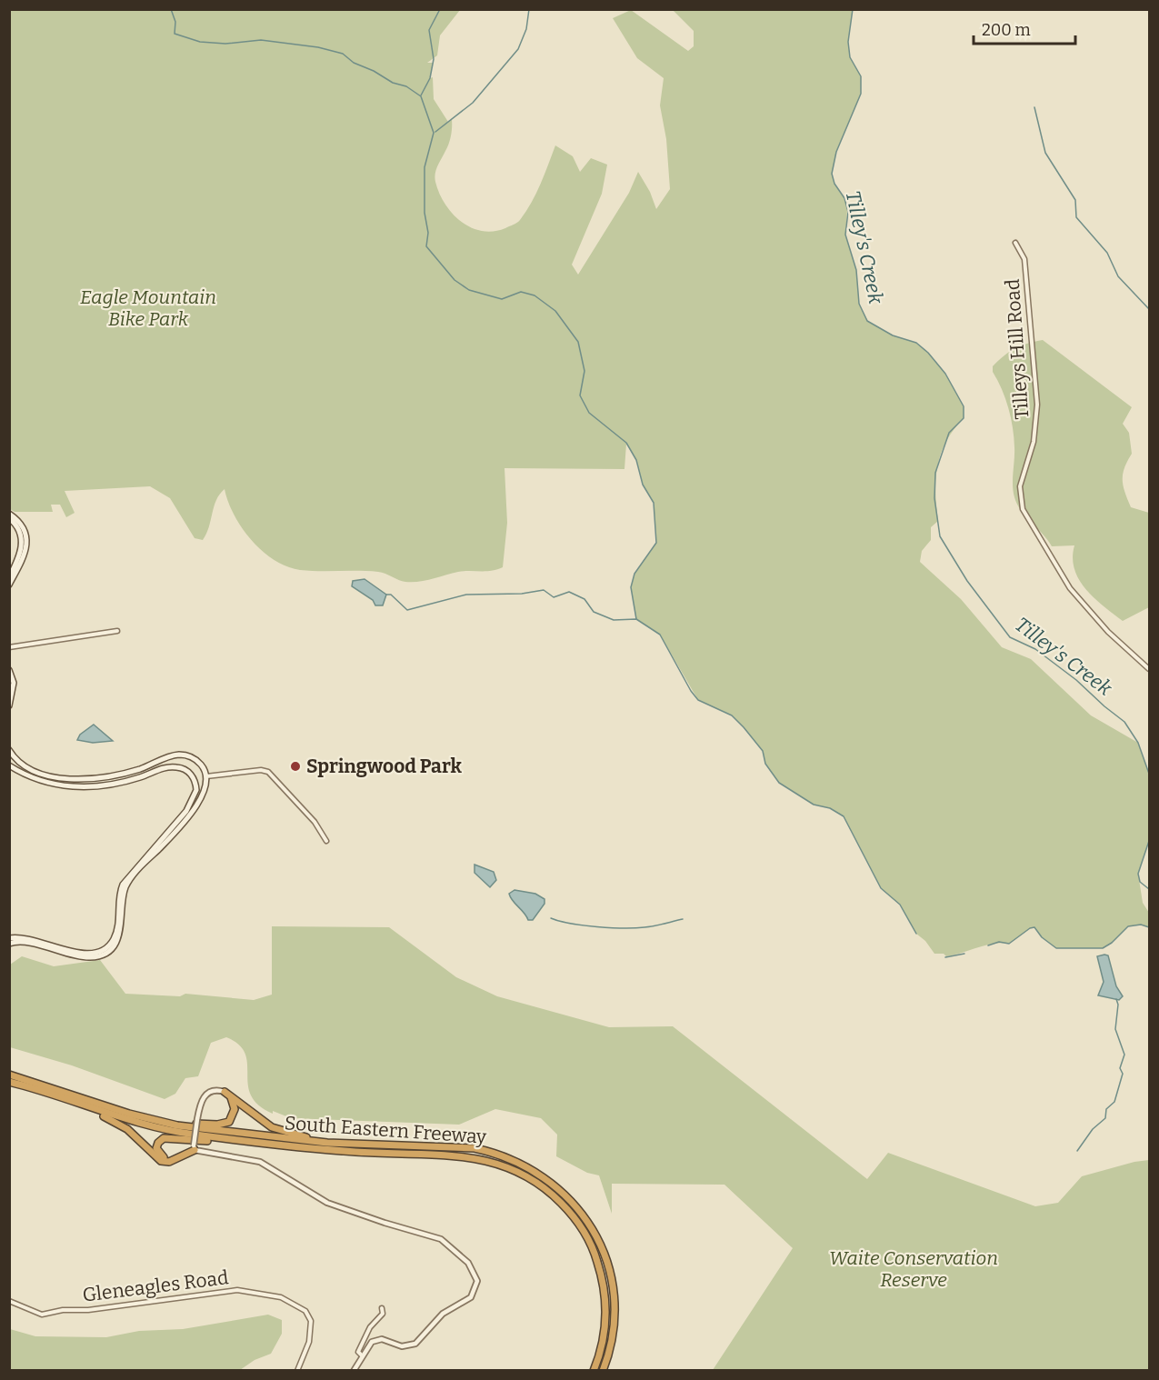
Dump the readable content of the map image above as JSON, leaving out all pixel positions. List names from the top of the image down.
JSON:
{
  "streets": {
    "highway": ["South Eastern Freeway"],
    "street": ["Tilleys Hill Road", "Gleneagles Road"]
  },
  "water": ["Tilley's Creek"],
  "parks": ["Eagle Mountain Bike Park", "Waite Conservation Reserve"],
  "places": ["Springwood Park"],
  "scale_bar": "200 m"
}
